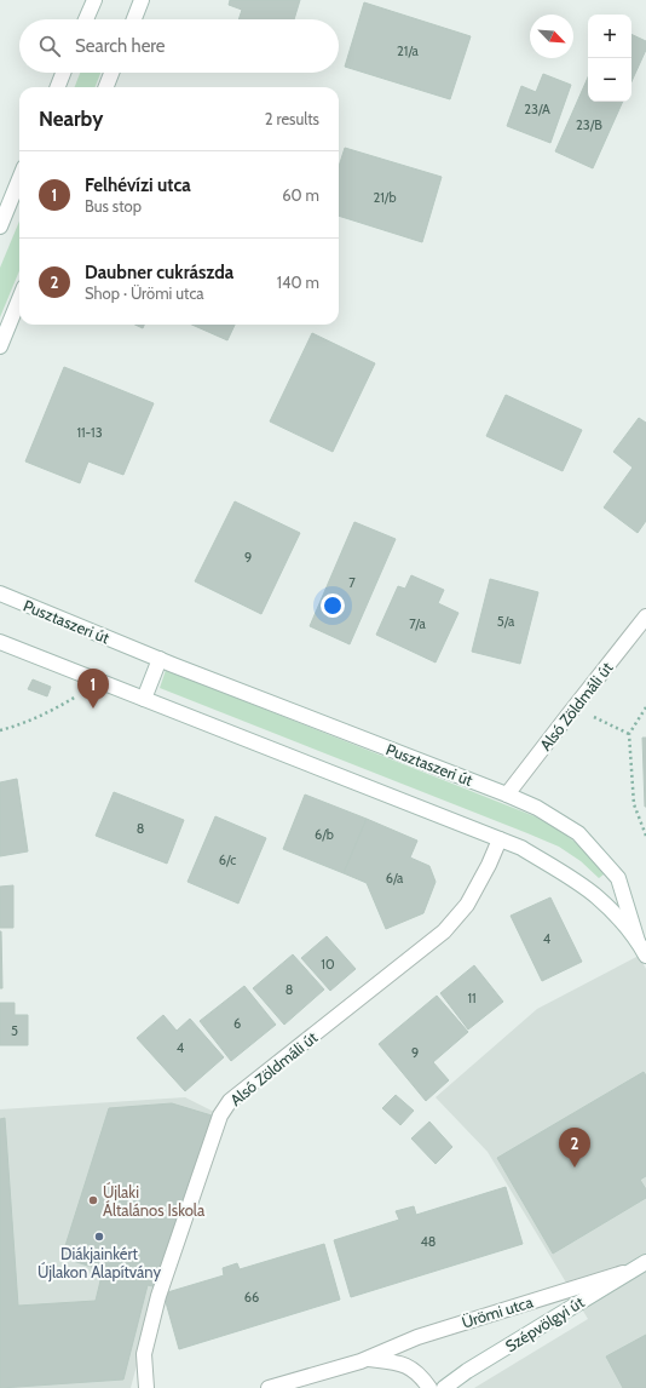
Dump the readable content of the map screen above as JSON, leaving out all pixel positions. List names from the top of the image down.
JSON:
{
  "streets": {
    "street": [
      "Pusztaszeri út",
      "Alsó Zöldmáli út",
      "Ürömi utca",
      "Szépvölgyi út"
    ]
  },
  "crossings": [
    ["Pusztaszeri út", "Alsó Zöldmáli út"],
    ["Ürömi utca", "Szépvölgyi út"]
  ],
  "places": ["Újlaki Általános Iskola", "Diákjainkért Újlakon Alapítvány"],
  "house_numbers": [
    "21/a",
    "23/A",
    "23/B",
    "21/b",
    "11-13",
    "9",
    "7",
    "5/a",
    "7/a",
    "8",
    "6/b",
    "6/c",
    "6/a",
    "4",
    "10",
    "8",
    "11",
    "6",
    "5",
    "4",
    "9",
    "48",
    "66"
  ],
  "north": "bottom right",
  "page": {
    "map_buttons": ["+", "−"],
    "search": "Search here",
    "heading": ["Nearby", "2 results"],
    "list": [
      {
        "mark": "1",
        "name": "Felhévízi utca",
        "note": "Bus stop",
        "value": "60 m"
      },
      {
        "mark": "2",
        "name": "Daubner cukrászda",
        "note": "Shop · Ürömi utca",
        "value": "140 m"
      }
    ],
    "pins": ["1", "2"]
  }
}
